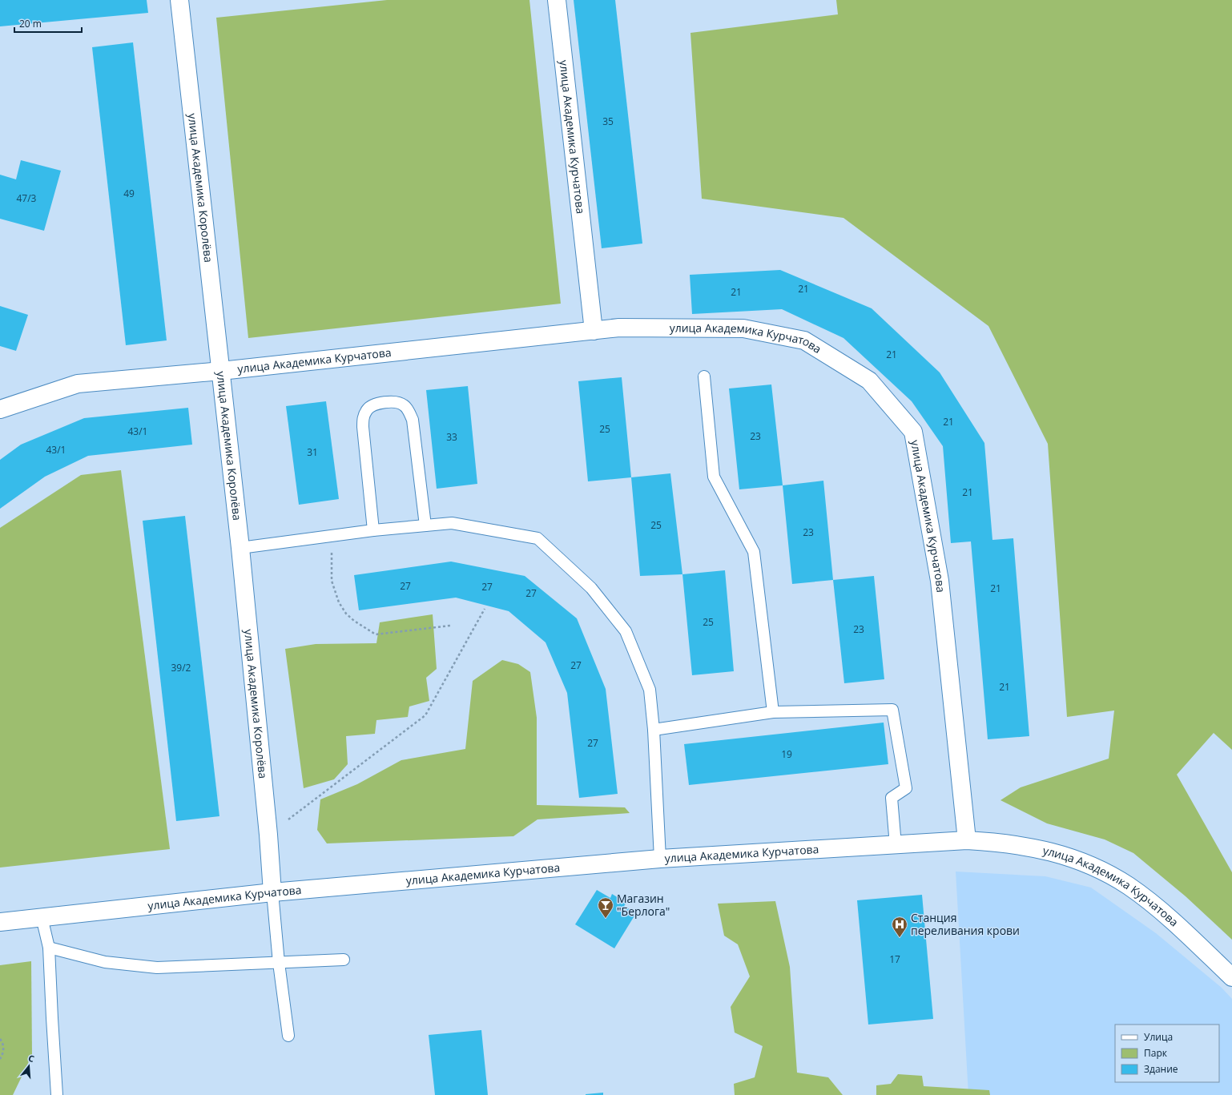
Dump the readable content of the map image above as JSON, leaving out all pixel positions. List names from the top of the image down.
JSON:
{
  "streets": {
    "street": ["улица Академика Курчатова", "улица Академика Королёва"]
  },
  "crossings": [
    ["улица Академика Курчатова", "улица Академика Королёва"]
  ],
  "places": {
    "bar": ["Магазин \"Берлога\""],
    "hospital": ["Станция переливания крови"]
  },
  "house_numbers": [
    "35",
    "49",
    "47/3",
    "21",
    "21",
    "21",
    "21",
    "25",
    "43/1",
    "23",
    "33",
    "43/1",
    "31",
    "21",
    "25",
    "23",
    "27",
    "27",
    "21",
    "27",
    "25",
    "23",
    "27",
    "39/2",
    "21",
    "27",
    "19",
    "17"
  ],
  "legend": ["Улица", "Парк", "Здание"],
  "scale_bar": "20 m",
  "north": "top"
}
